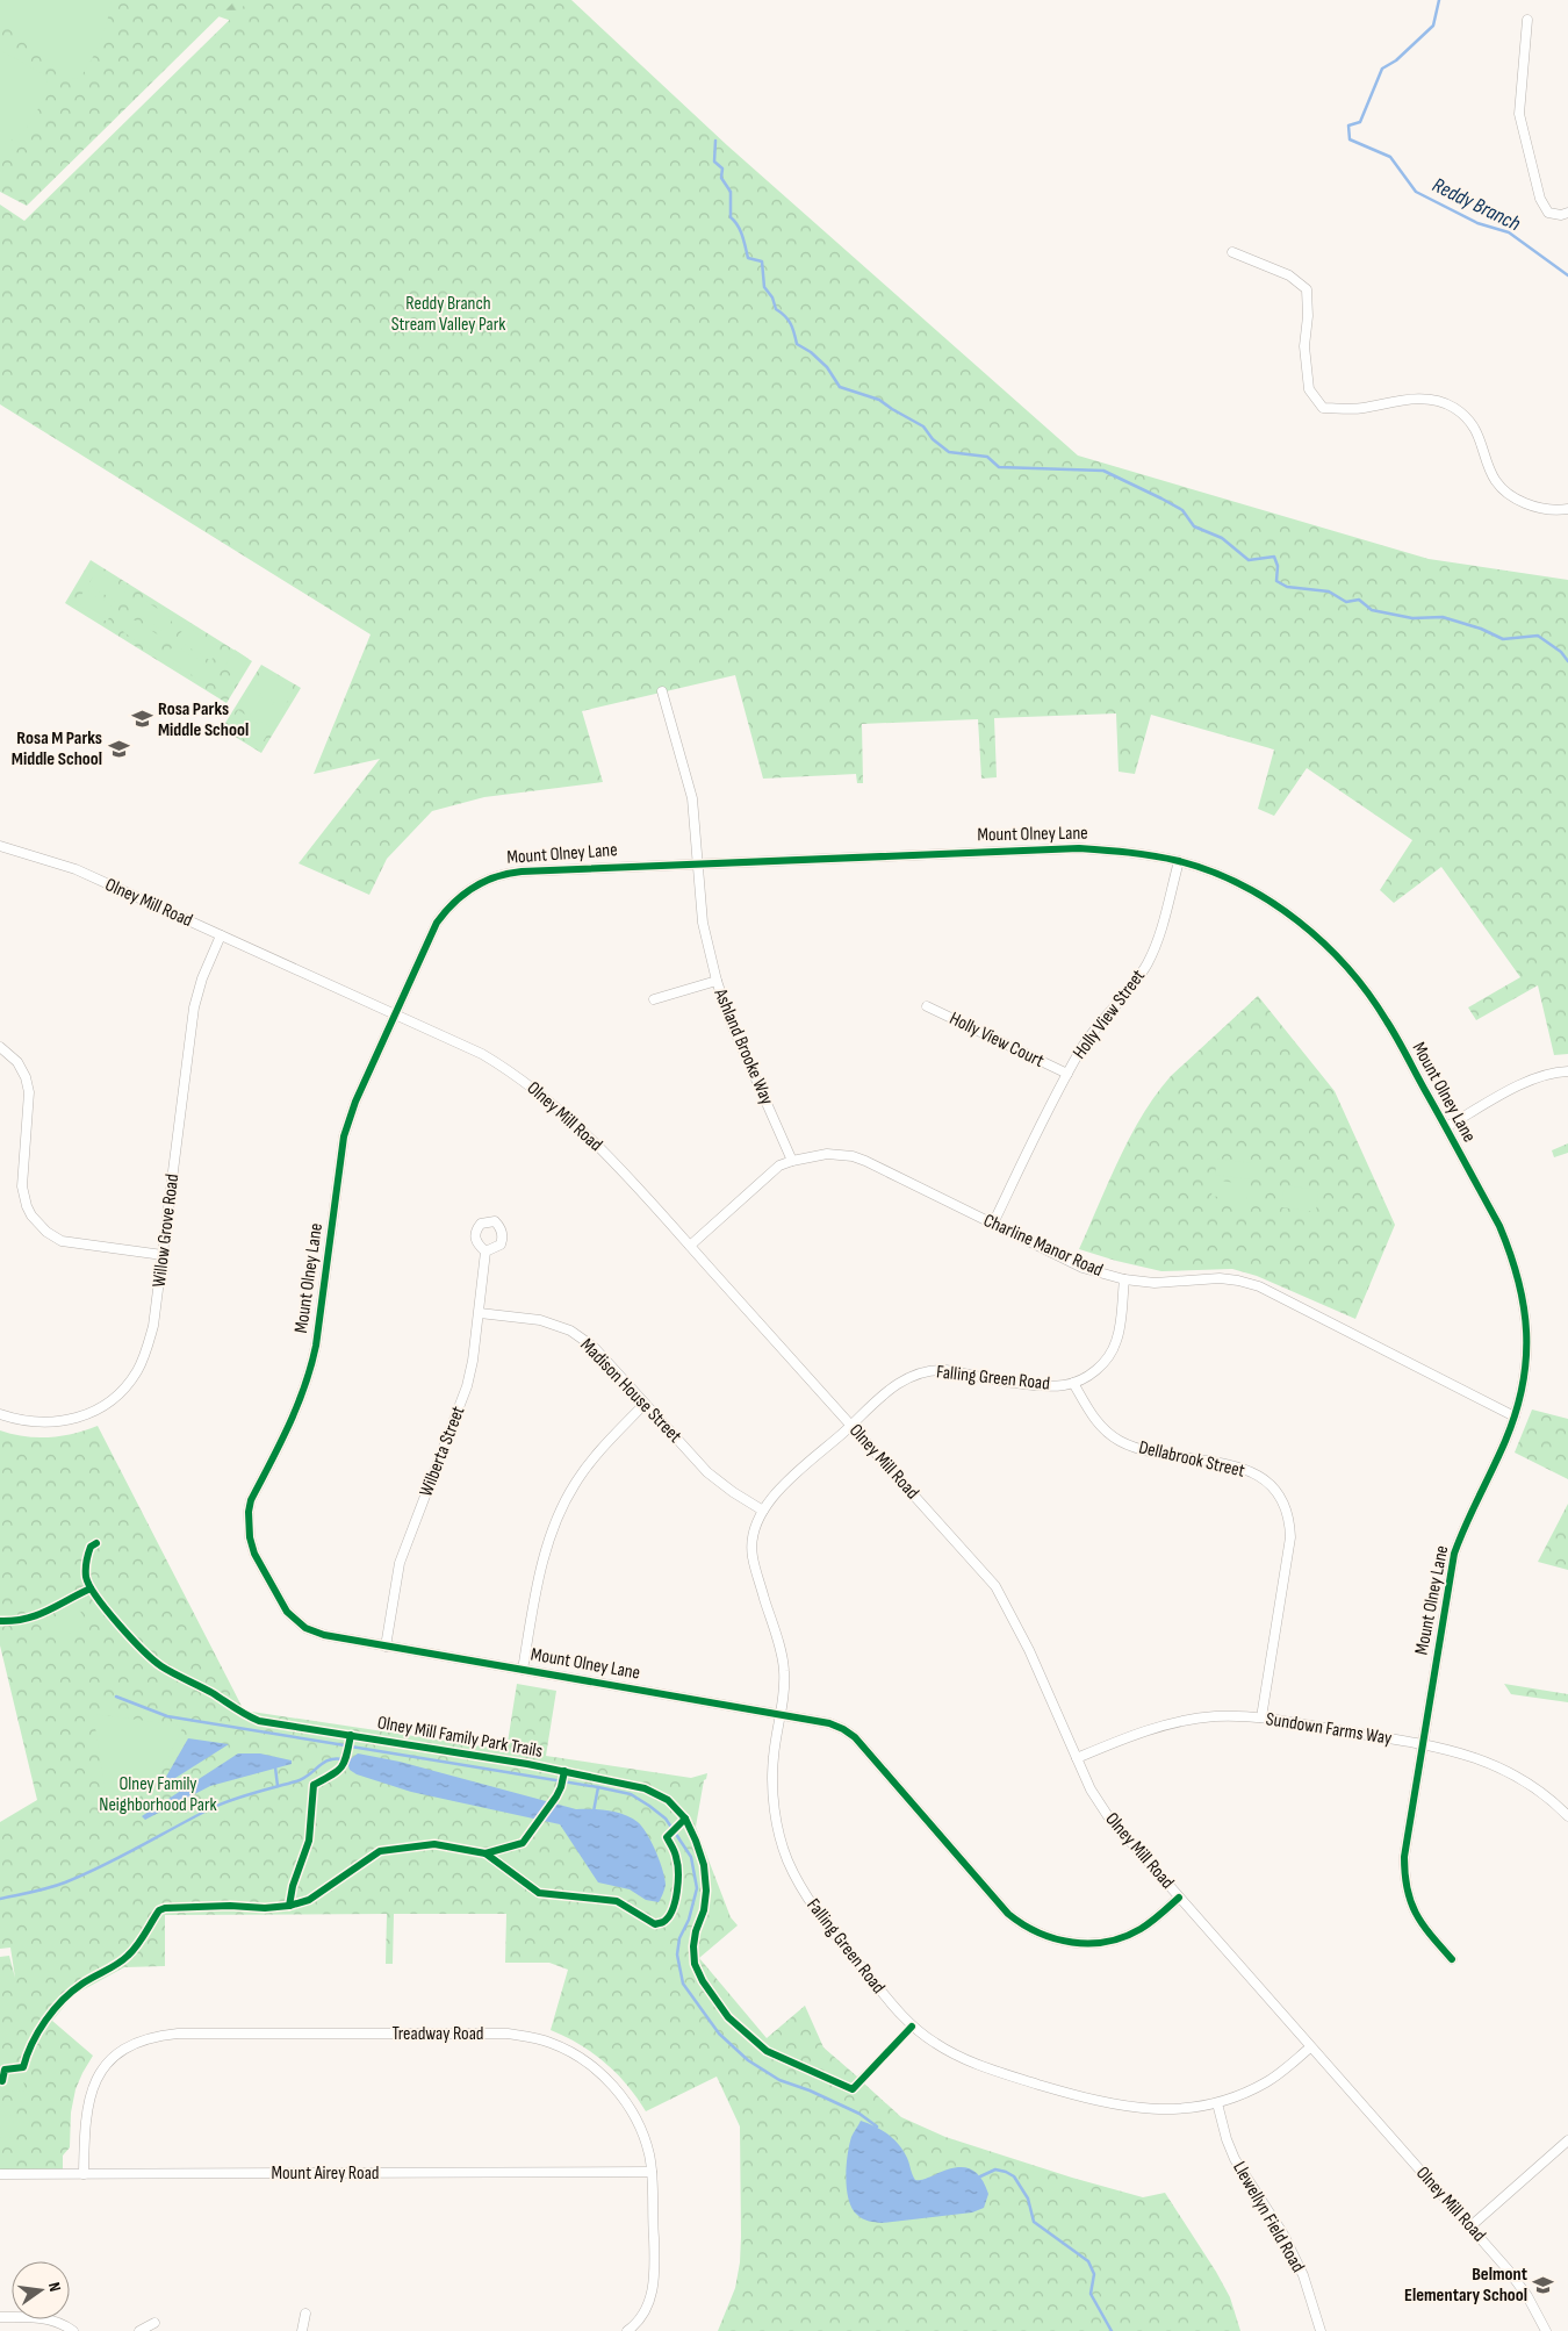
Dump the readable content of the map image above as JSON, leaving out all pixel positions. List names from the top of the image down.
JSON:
{
  "streets": {
    "street": [
      "Mount Olney Lane",
      "Olney Mill Road",
      "Holly View Street",
      "Holly View Court",
      "Ashland Brooke Way",
      "Willow Grove Road",
      "Charline Manor Road",
      "Falling Green Road",
      "Madison House Street",
      "Wilberta Street",
      "Dellabrook Street",
      "Sundown Farms Way",
      "Treadway Road",
      "Mount Airey Road",
      "Llewellyn Field Road"
    ],
    "cycle path": ["Olney Mill Family Park Trails"]
  },
  "crossings": [
    ["Mount Olney Lane", "Olney Mill Road"],
    ["Mount Olney Lane", "Holly View Street"],
    ["Mount Olney Lane", "Ashland Brooke Way"],
    ["Mount Olney Lane", "Charline Manor Road"],
    ["Mount Olney Lane", "Falling Green Road"],
    ["Mount Olney Lane", "Wilberta Street"],
    ["Mount Olney Lane", "Sundown Farms Way"],
    ["Olney Mill Road", "Willow Grove Road"],
    ["Olney Mill Road", "Charline Manor Road"],
    ["Olney Mill Road", "Falling Green Road"],
    ["Olney Mill Road", "Sundown Farms Way"],
    ["Holly View Street", "Holly View Court"],
    ["Holly View Street", "Charline Manor Road"],
    ["Ashland Brooke Way", "Charline Manor Road"],
    ["Charline Manor Road", "Falling Green Road"],
    ["Falling Green Road", "Madison House Street"],
    ["Falling Green Road", "Dellabrook Street"],
    ["Falling Green Road", "Llewellyn Field Road"],
    ["Madison House Street", "Wilberta Street"],
    ["Dellabrook Street", "Sundown Farms Way"],
    ["Treadway Road", "Mount Airey Road"]
  ],
  "water": ["Reddy Branch"],
  "parks": ["Reddy Branch Stream Valley Park", "Olney Family Neighborhood Park"],
  "places": {
    "school or university": ["Rosa Parks Middle School", "Rosa M Parks Middle School", "Belmont Elementary School"]
  },
  "north": "right"
}
